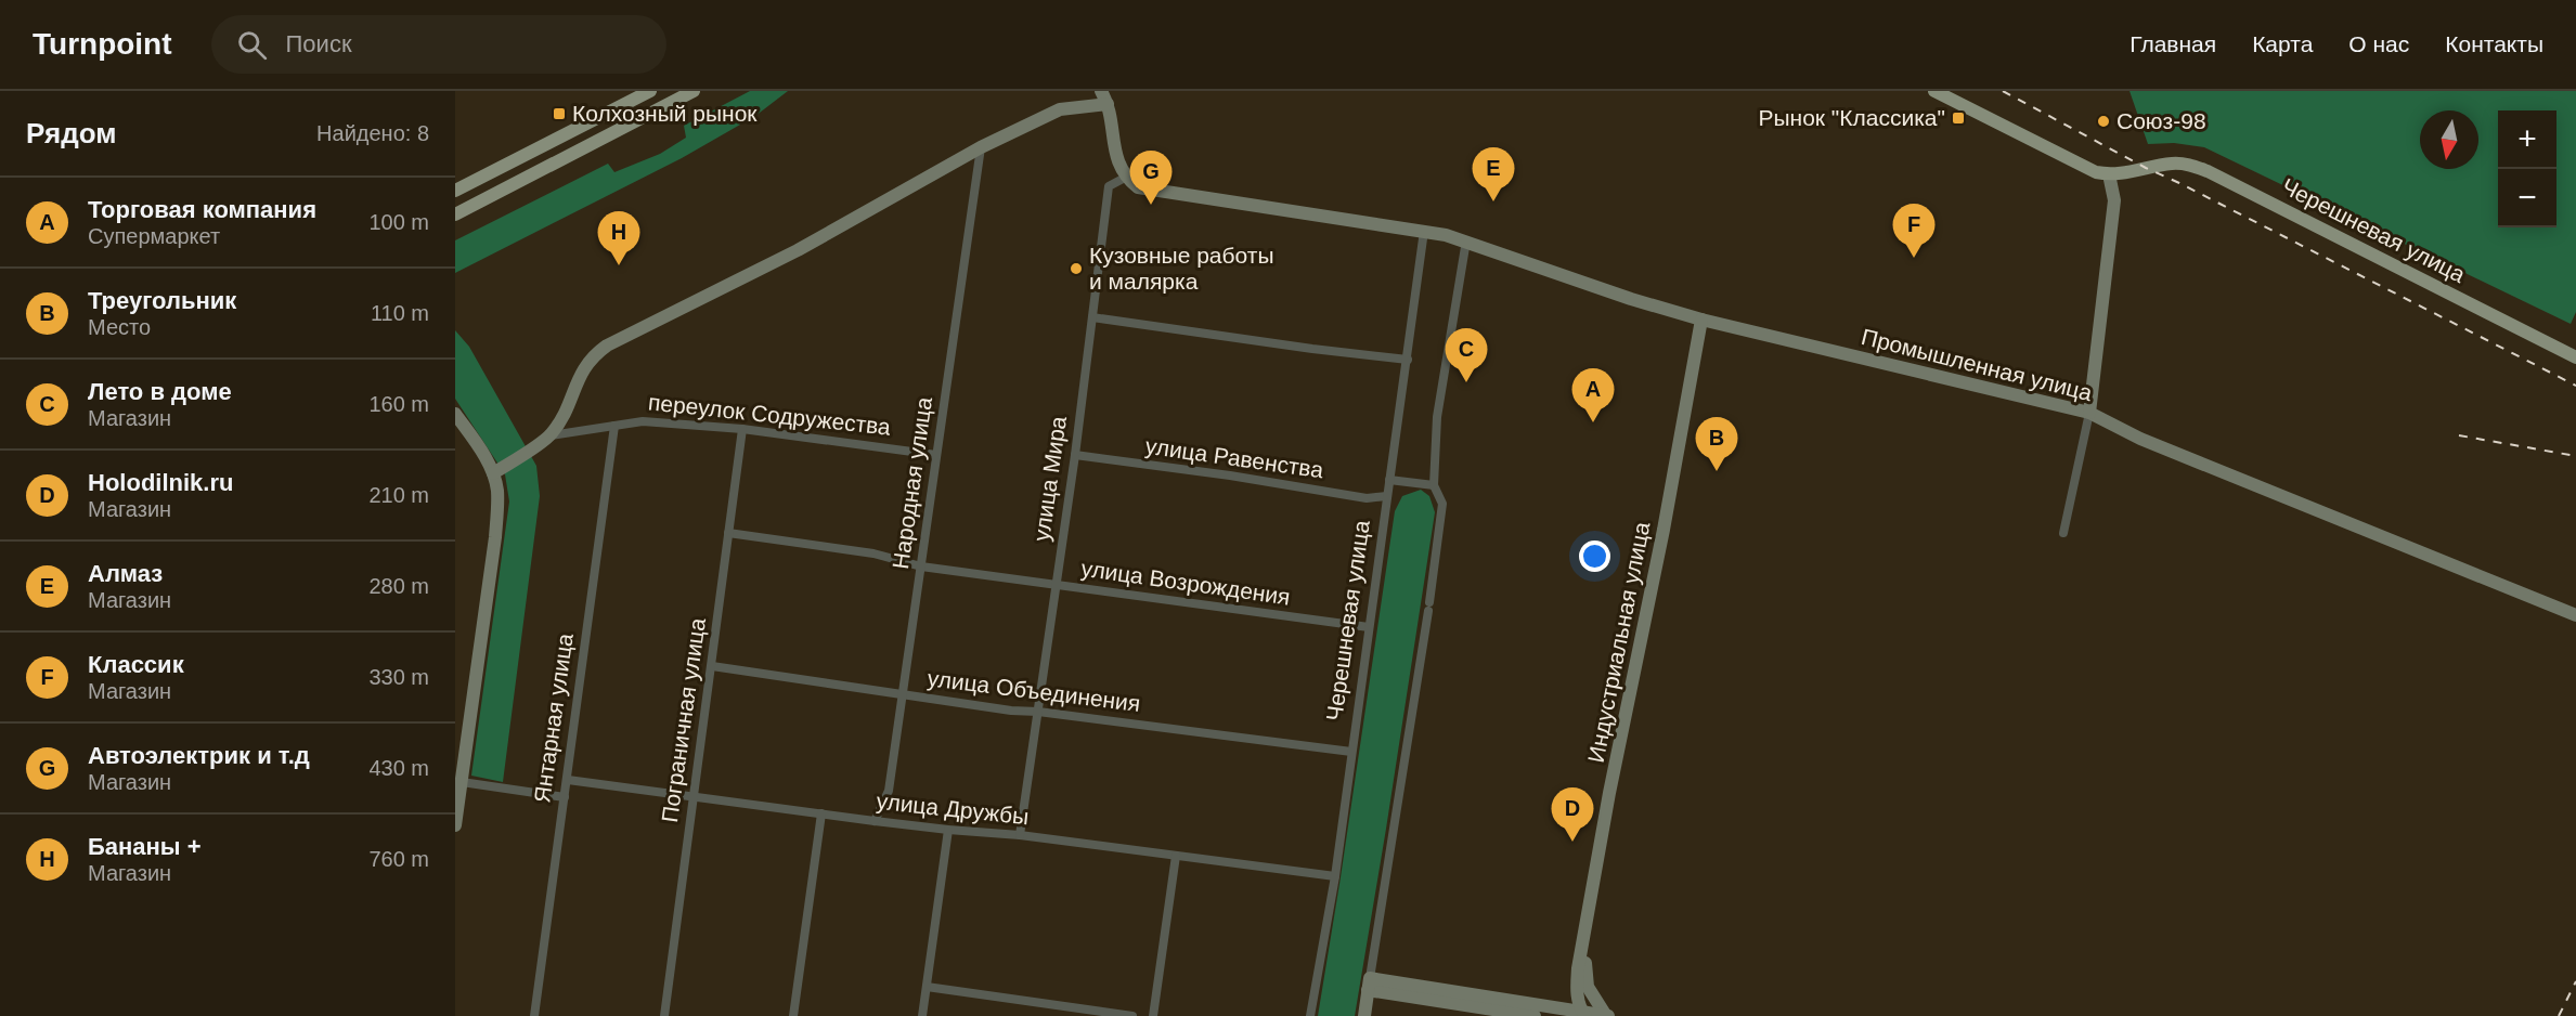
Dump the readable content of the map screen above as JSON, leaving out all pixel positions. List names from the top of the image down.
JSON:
{
  "streets": {
    "main road": ["Черешневая улица"],
    "street": [
      "Промышленная улица",
      "переулок Содружества",
      "улица Равенства",
      "улица Мира",
      "Народная улица",
      "улица Возрождения",
      "Индустриальная улица",
      "улица Объединения",
      "Янтарная улица",
      "Пограничная улица",
      "улица Дружбы"
    ]
  },
  "crossings": [
    ["Черешневая улица", "Промышленная улица"],
    ["Черешневая улица", "улица Равенства"],
    ["Черешневая улица", "улица Возрождения"],
    ["Черешневая улица", "улица Объединения"],
    ["Черешневая улица", "улица Дружбы"],
    ["Промышленная улица", "улица Мира"],
    ["Промышленная улица", "Индустриальная улица"],
    ["переулок Содружества", "Народная улица"],
    ["переулок Содружества", "Янтарная улица"],
    ["переулок Содружества", "Пограничная улица"],
    ["улица Равенства", "улица Мира"],
    ["улица Мира", "улица Возрождения"],
    ["улица Мира", "улица Объединения"],
    ["улица Мира", "улица Дружбы"],
    ["Народная улица", "улица Возрождения"],
    ["Народная улица", "улица Объединения"],
    ["Народная улица", "улица Дружбы"],
    ["улица Возрождения", "Пограничная улица"],
    ["улица Объединения", "Пограничная улица"],
    ["Янтарная улица", "улица Дружбы"],
    ["Пограничная улица", "улица Дружбы"]
  ],
  "places": {
    "transit": ["Колхозный рынок", "Рынок \"Классика\""],
    "other": ["Союз-98", "Кузовные работы и малярка"]
  },
  "north": "bottom",
  "page": {
    "header": "Turnpoint",
    "search": "Поиск",
    "nav": [
      "Главная",
      "Карта",
      "О нас",
      "Контакты"
    ],
    "heading": ["Рядом", "Найдено: 8"],
    "map_buttons": ["+", "−"],
    "pins": [
      "E",
      "G",
      "F",
      "H",
      "C",
      "A",
      "B",
      "D"
    ],
    "list": [
      {
        "mark": "A",
        "name": "Торговая компания",
        "note": "Супермаркет",
        "value": "100 m"
      },
      {
        "mark": "B",
        "name": "Треугольник",
        "note": "Место",
        "value": "110 m"
      },
      {
        "mark": "C",
        "name": "Лето в доме",
        "note": "Магазин",
        "value": "160 m"
      },
      {
        "mark": "D",
        "name": "Holodilnik.ru",
        "note": "Магазин",
        "value": "210 m"
      },
      {
        "mark": "E",
        "name": "Алмаз",
        "note": "Магазин",
        "value": "280 m"
      },
      {
        "mark": "F",
        "name": "Классик",
        "note": "Магазин",
        "value": "330 m"
      },
      {
        "mark": "G",
        "name": "Автоэлектрик и т.д",
        "note": "Магазин",
        "value": "430 m"
      },
      {
        "mark": "H",
        "name": "Бананы +",
        "note": "Магазин",
        "value": "760 m"
      }
    ]
  }
}
